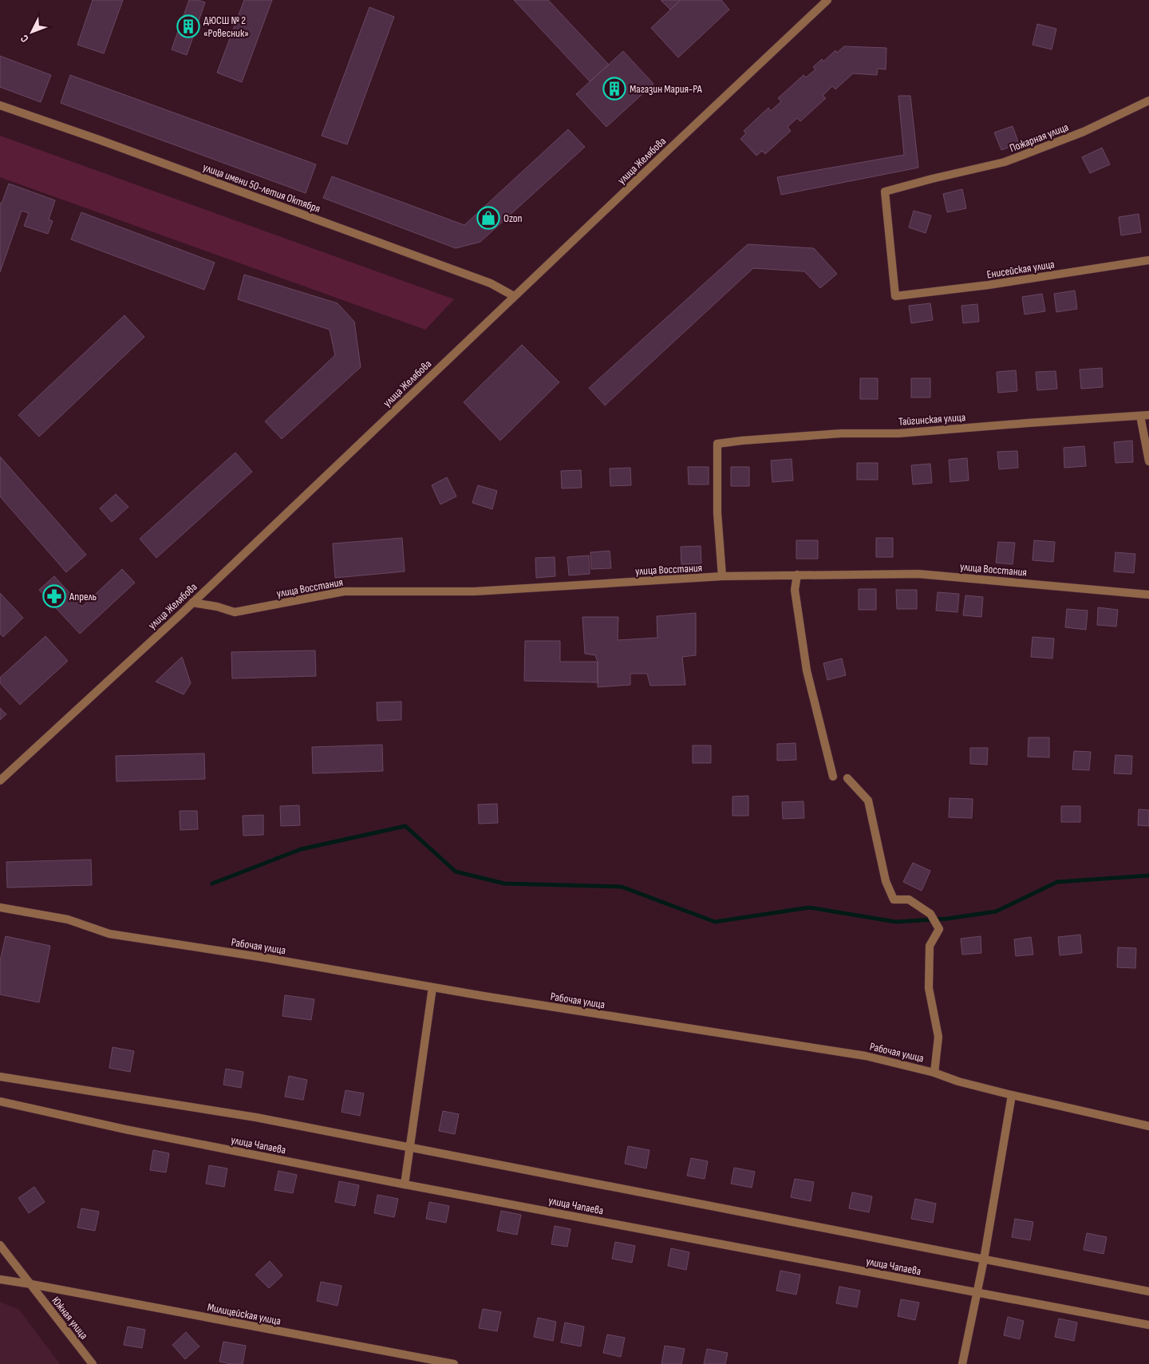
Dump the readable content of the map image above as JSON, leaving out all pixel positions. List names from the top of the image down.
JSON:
{
  "streets": {
    "street": [
      "Пожарная улица",
      "улица Желябова",
      "улица имени 50-летия Октября",
      "Енисейская улица",
      "Тайгинская улица",
      "улица Восстания",
      "Рабочая улица",
      "улица Чапаева",
      "Милицейская улица",
      "Южная улица"
    ]
  },
  "crossings": [
    ["Пожарная улица", "Енисейская улица"],
    ["улица Желябова", "улица имени 50-летия Октября"],
    ["улица Желябова", "улица Восстания"],
    ["Тайгинская улица", "улица Восстания"],
    ["Милицейская улица", "Южная улица"]
  ],
  "places": {
    "building": ["ДЮСШ № 2 «Ровесник»", "Магазин Мария-РА"],
    "shop": ["Ozon"],
    "pharmacy": ["Апрель"]
  },
  "north": "bottom left"
}
